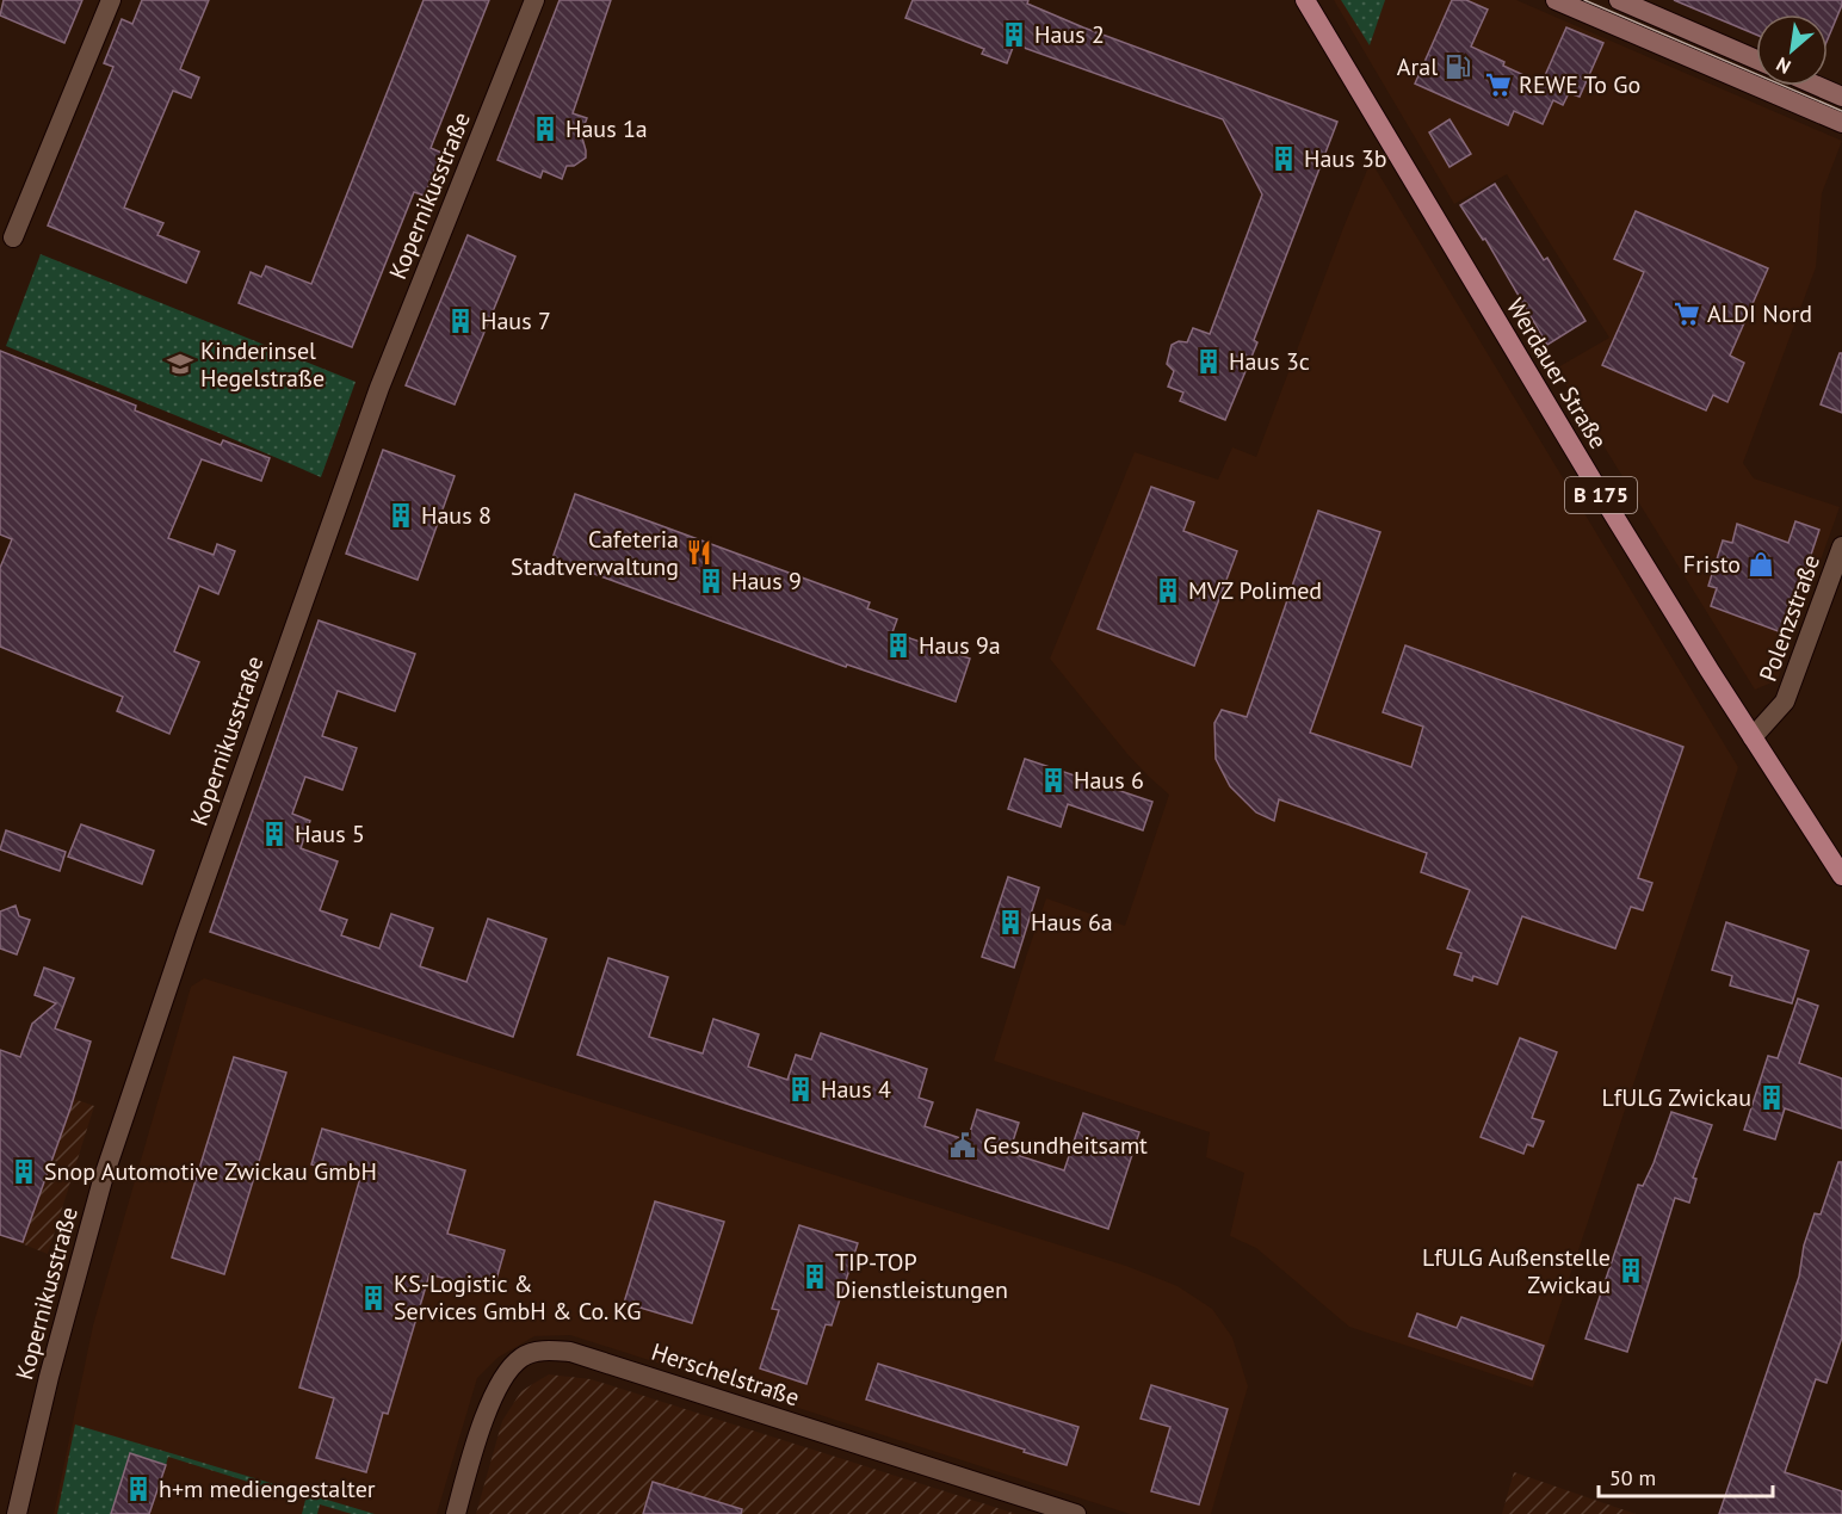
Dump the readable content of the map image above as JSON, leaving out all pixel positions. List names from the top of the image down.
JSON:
{
  "streets": {
    "main road": ["Werdauer Straße", "B 175"],
    "street": ["Kopernikusstraße", "Polenzstraße", "Herschelstraße"]
  },
  "crossings": [
    ["Werdauer Straße", "Polenzstraße"]
  ],
  "places": {
    "building": [
      "Haus 2",
      "Haus 1a",
      "Haus 3b",
      "Haus 7",
      "Haus 3c",
      "Haus 8",
      "Haus 9",
      "MVZ Polimed",
      "Haus 9a",
      "Haus 6",
      "Haus 5",
      "Haus 6a",
      "Haus 4",
      "LfULG Zwickau",
      "Snop Automotive Zwickau GmbH",
      "LfULG Außenstelle Zwickau",
      "TIP-TOP Dienstleistungen",
      "KS-Logistic & Services GmbH & Co. KG",
      "h+m mediengestalter"
    ],
    "fuel station": ["Aral"],
    "supermarket": ["REWE To Go", "ALDI Nord"],
    "school or university": ["Kinderinsel Hegelstraße"],
    "restaurant": ["Cafeteria Stadtverwaltung"],
    "shop": ["Fristo"],
    "public building": ["Gesundheitsamt"]
  },
  "scale_bar": "50 m",
  "north": "bottom left"
}
